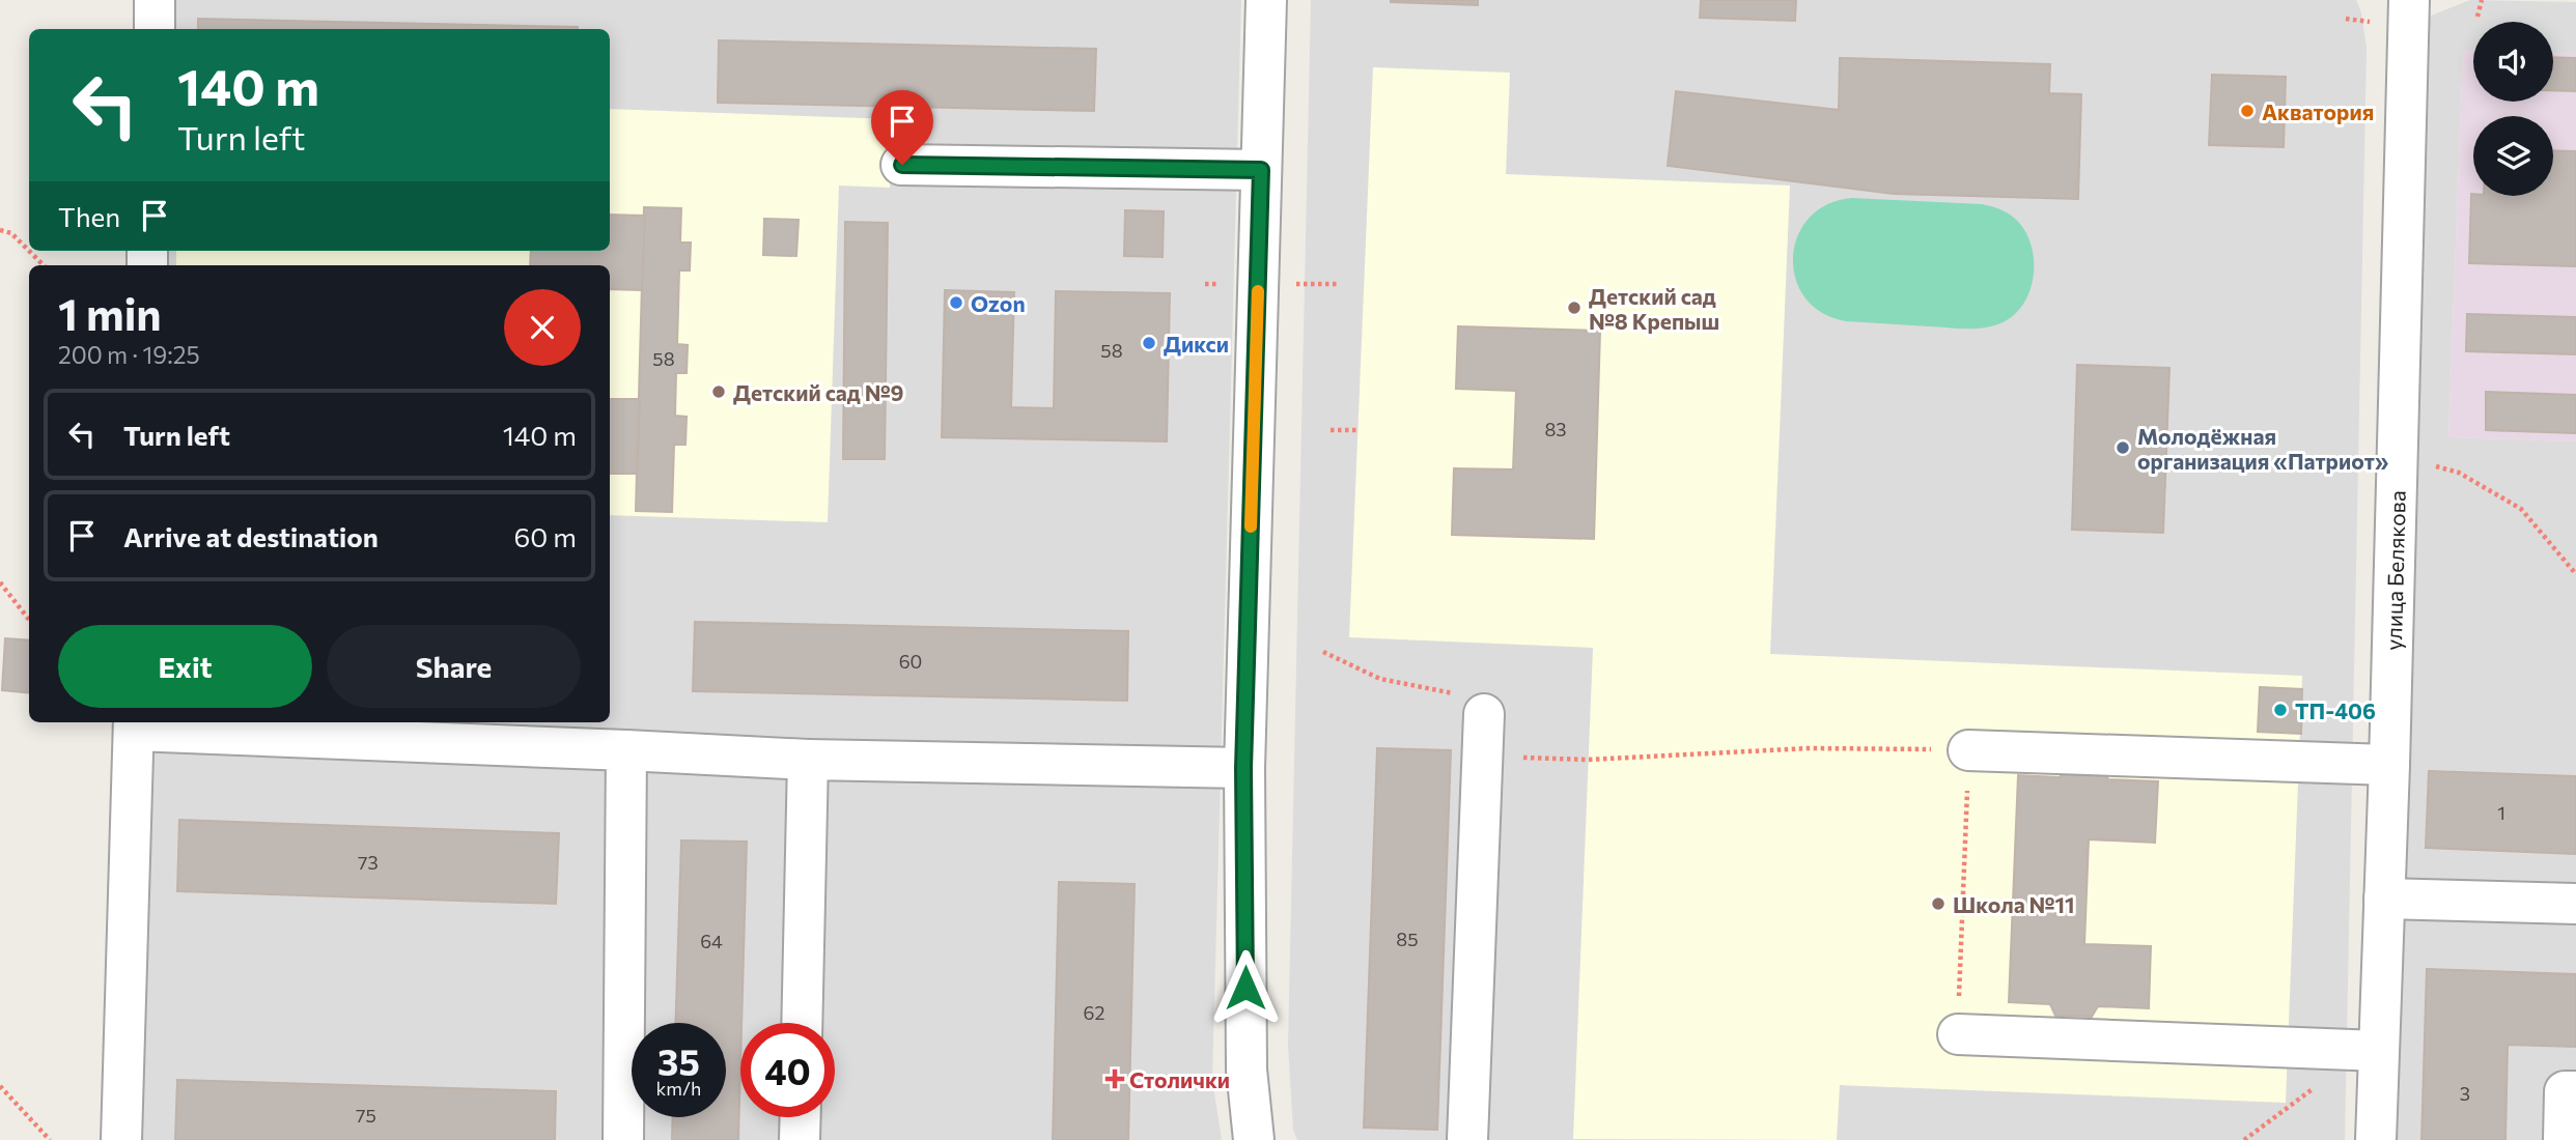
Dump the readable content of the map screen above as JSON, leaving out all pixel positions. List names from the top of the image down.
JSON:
{
  "streets": {
    "street": ["улица Белякова"]
  },
  "places": {
    "other": [
      "Акватория",
      "Ozon",
      "Детский сад №8 Крепыш",
      "Дикси",
      "Детский сад №9",
      "Молодёжная организация «Патриот»",
      "ТП-406",
      "Школа №11"
    ],
    "health": ["Столички"]
  },
  "house_numbers": [
    "58",
    "58",
    "83",
    "60",
    "1",
    "73",
    "85",
    "64",
    "62",
    "3",
    "75"
  ],
  "page": {
    "turn": ["140 m", "Turn left"],
    "then": "Then",
    "heading": ["1 min", "200 m · 19:25"],
    "list": [
      {
        "name": "Turn left",
        "value": "140 m"
      },
      {
        "name": "Arrive at destination",
        "value": "60 m"
      }
    ],
    "buttons": ["Exit", "Share"],
    "speed": "35 km/h",
    "limit": "40"
  }
}
